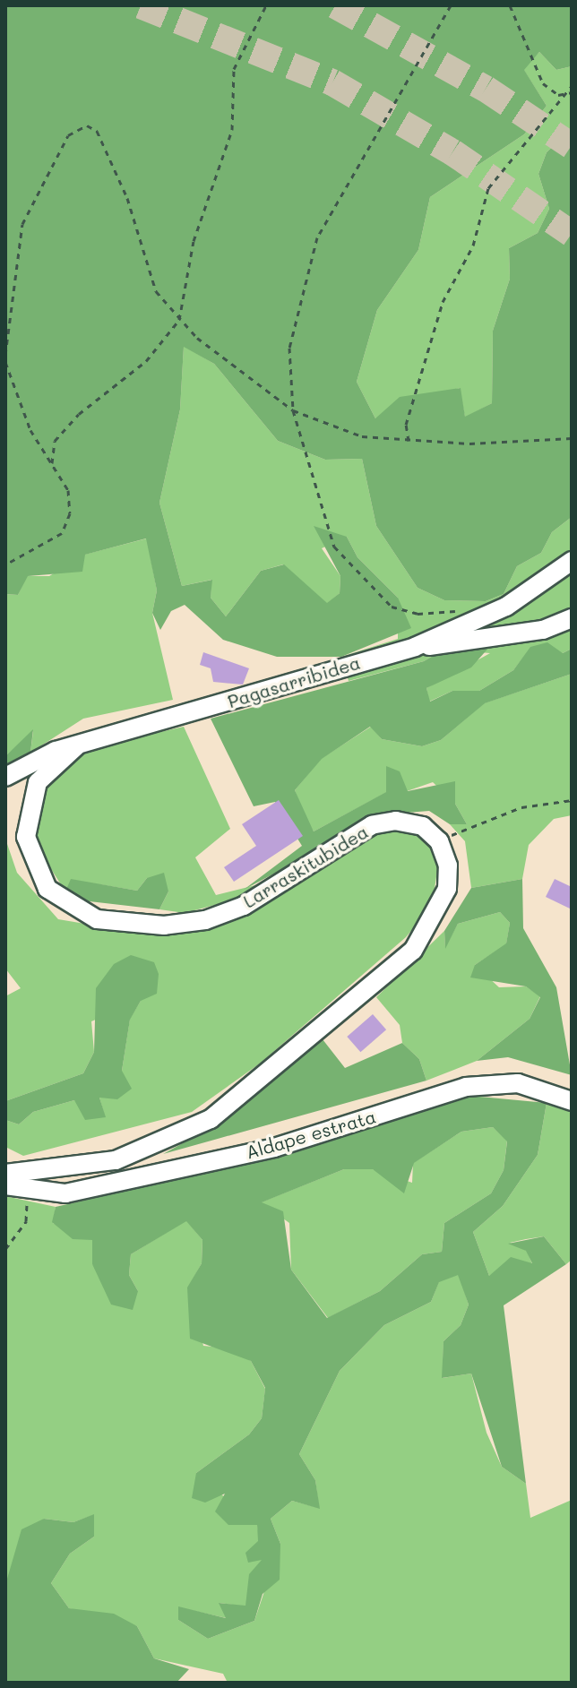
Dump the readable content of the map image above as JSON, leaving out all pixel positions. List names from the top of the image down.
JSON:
{
  "streets": {
    "street": ["Pagasarribidea", "Larraskitubidea", "Aldape estrata"]
  },
  "crossings": [
    ["Pagasarribidea", "Larraskitubidea"]
  ]
}
